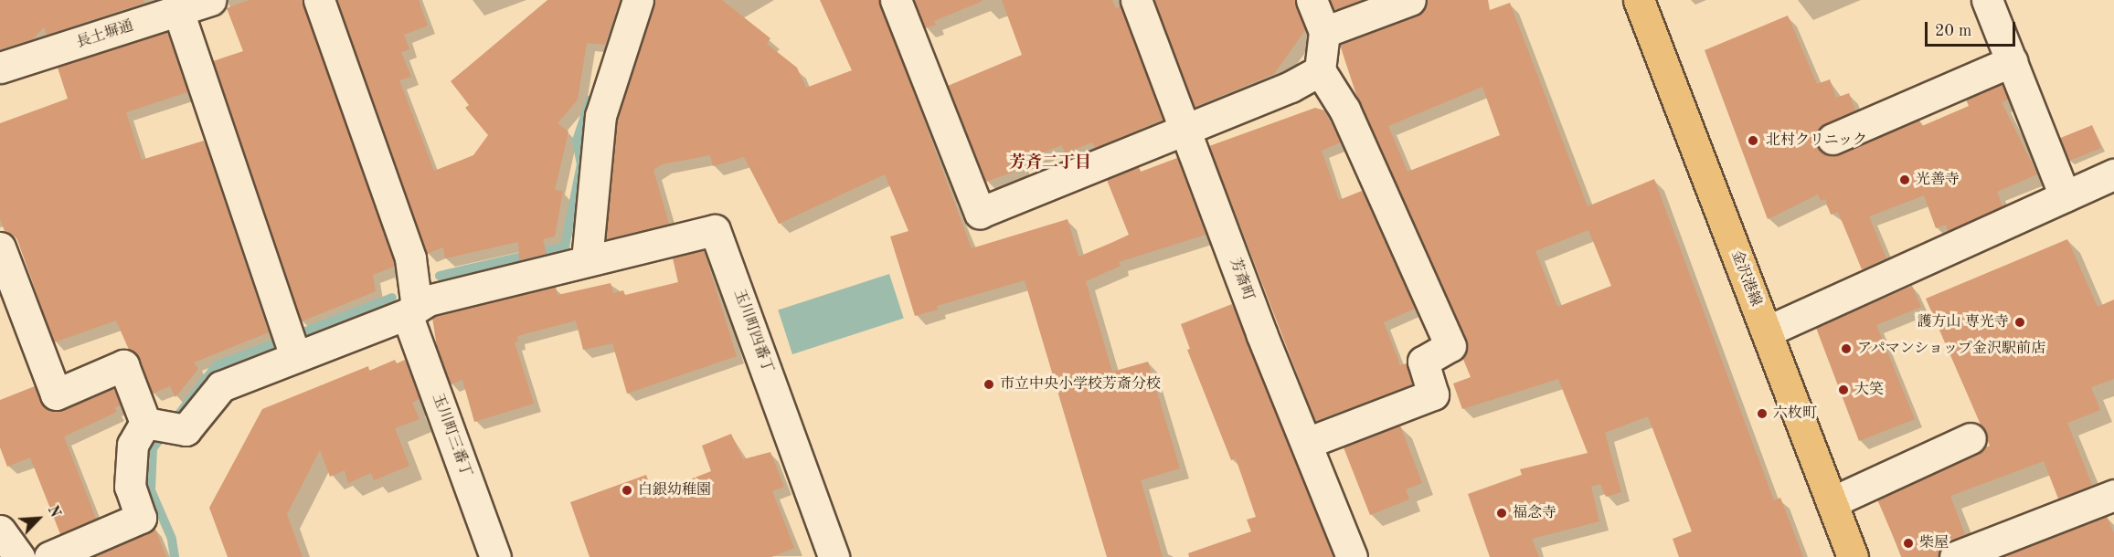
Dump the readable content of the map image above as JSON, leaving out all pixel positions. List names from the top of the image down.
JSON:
{
  "streets": {
    "main road": ["金沢港線"],
    "street": [
      "長土塀通",
      "芳斎町",
      "玉川町四番丁",
      "玉川町三番丁"
    ]
  },
  "districts": ["芳斉二丁目"],
  "places": [
    "北村クリニック",
    "光善寺",
    "護方山 専光寺",
    "アパマンショップ金沢駅前店",
    "市立中央小学校芳斎分校",
    "大笑",
    "六枚町",
    "白銀幼稚園",
    "福念寺",
    "柴屋"
  ],
  "scale_bar": "20 m",
  "north": "top right"
}
